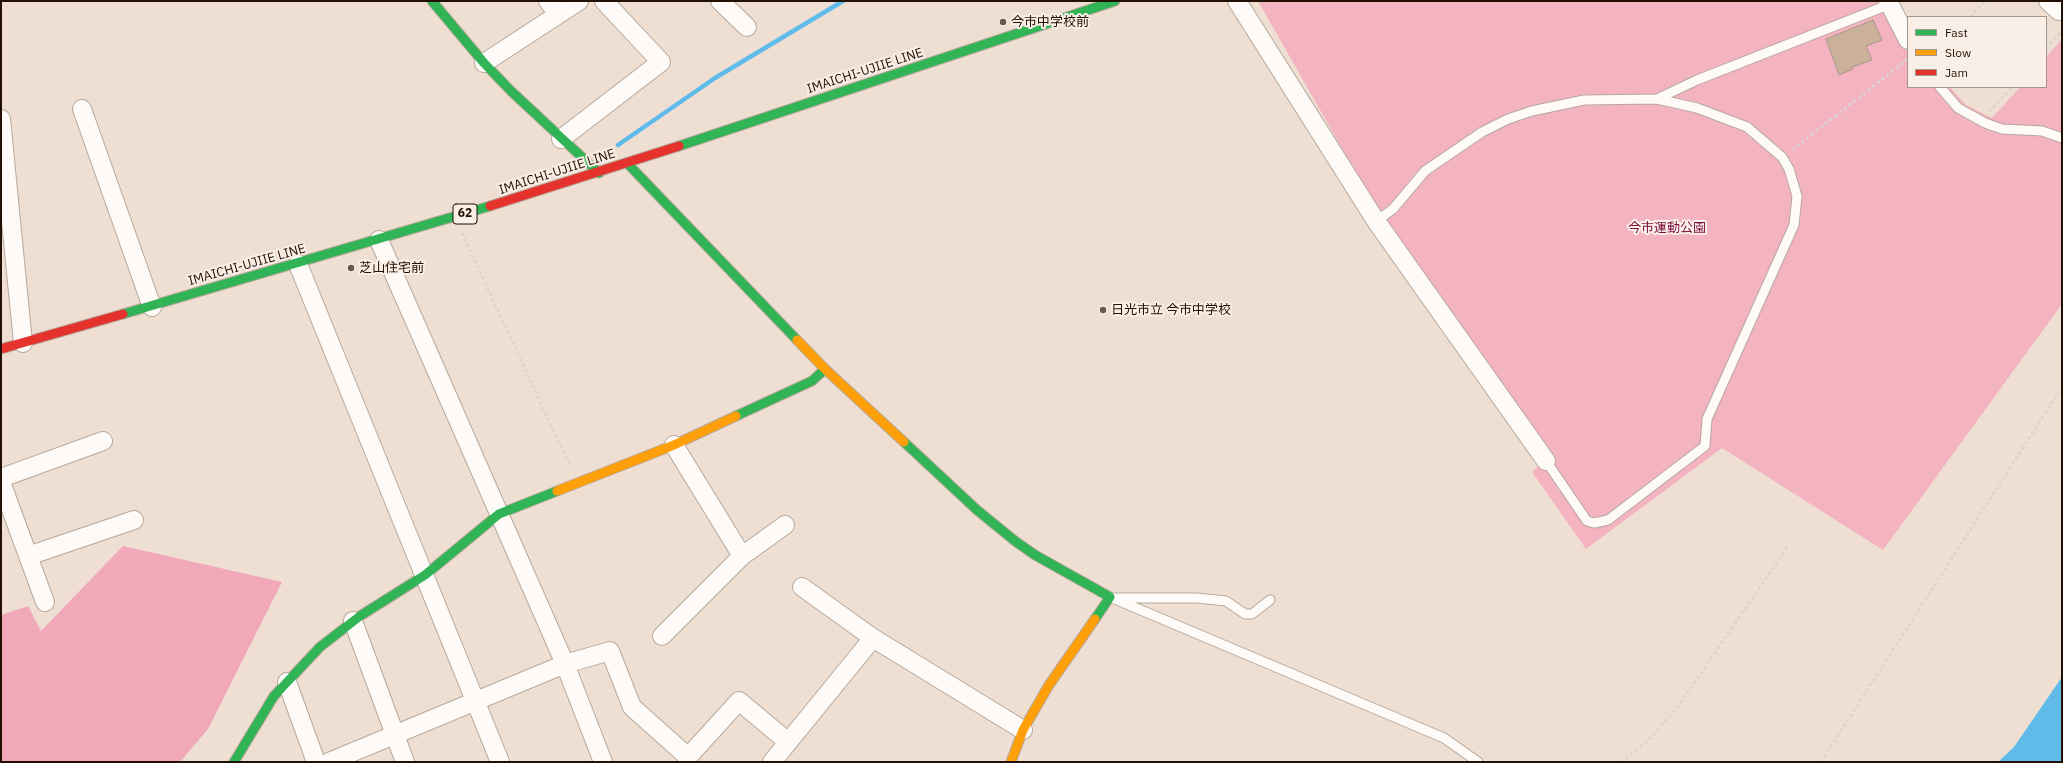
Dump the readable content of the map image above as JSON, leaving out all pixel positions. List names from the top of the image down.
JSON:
{
  "streets": {
    "street": ["IMAICHI-UJIIE LINE", "62"]
  },
  "parks": ["今市運動公園"],
  "places": ["今市中学校前", "芝山住宅前", "日光市立 今市中学校"],
  "legend": ["Fast", "Slow", "Jam"]
}
